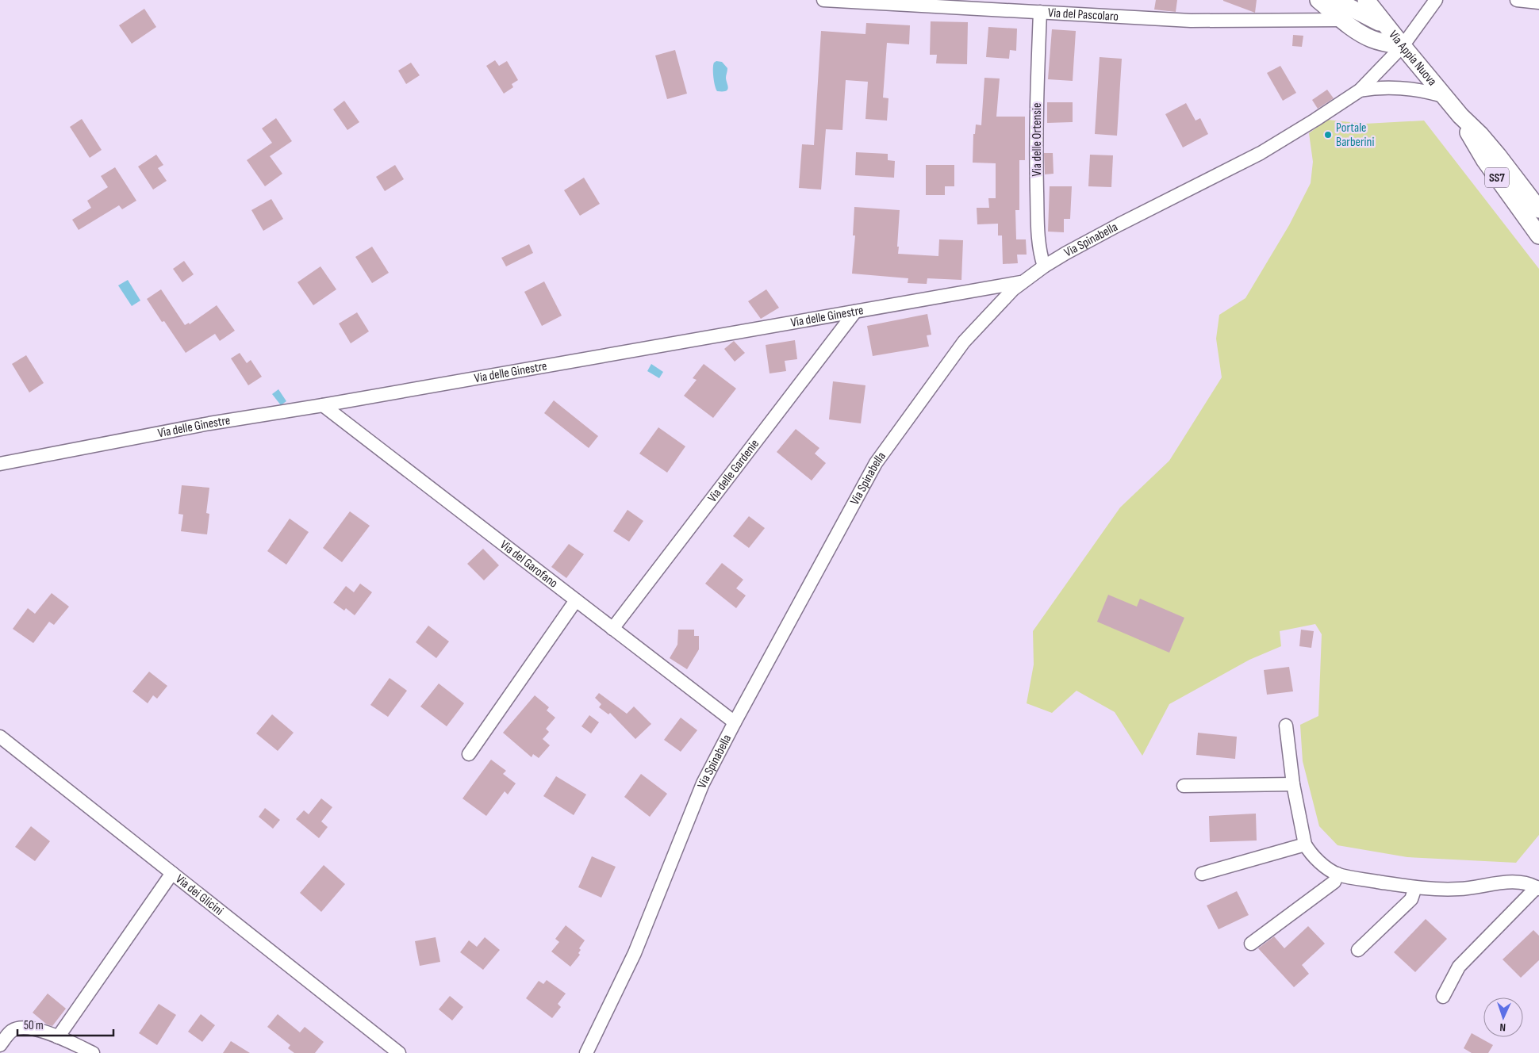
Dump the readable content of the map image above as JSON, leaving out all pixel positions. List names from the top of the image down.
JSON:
{
  "streets": {
    "main road": ["Via Appia Nuova", "SS7"],
    "street": [
      "Via del Pascolaro",
      "Via delle Ortensie",
      "Via Spinabella",
      "Via delle Ginestre",
      "Via delle Gardenie",
      "Via del Garofano",
      "Via dei Glicini"
    ]
  },
  "crossings": [
    ["Via del Pascolaro", "Via delle Ortensie"],
    ["Via Appia Nuova", "Via Spinabella"],
    ["Via delle Ortensie", "Via Spinabella"],
    ["Via Spinabella", "Via delle Ginestre"],
    ["Via Spinabella", "Via del Garofano"],
    ["Via delle Ginestre", "Via delle Gardenie"],
    ["Via delle Ginestre", "Via del Garofano"],
    ["Via delle Gardenie", "Via del Garofano"]
  ],
  "places": ["Portale Barberini"],
  "scale_bar": "50 m",
  "north": "bottom"
}
